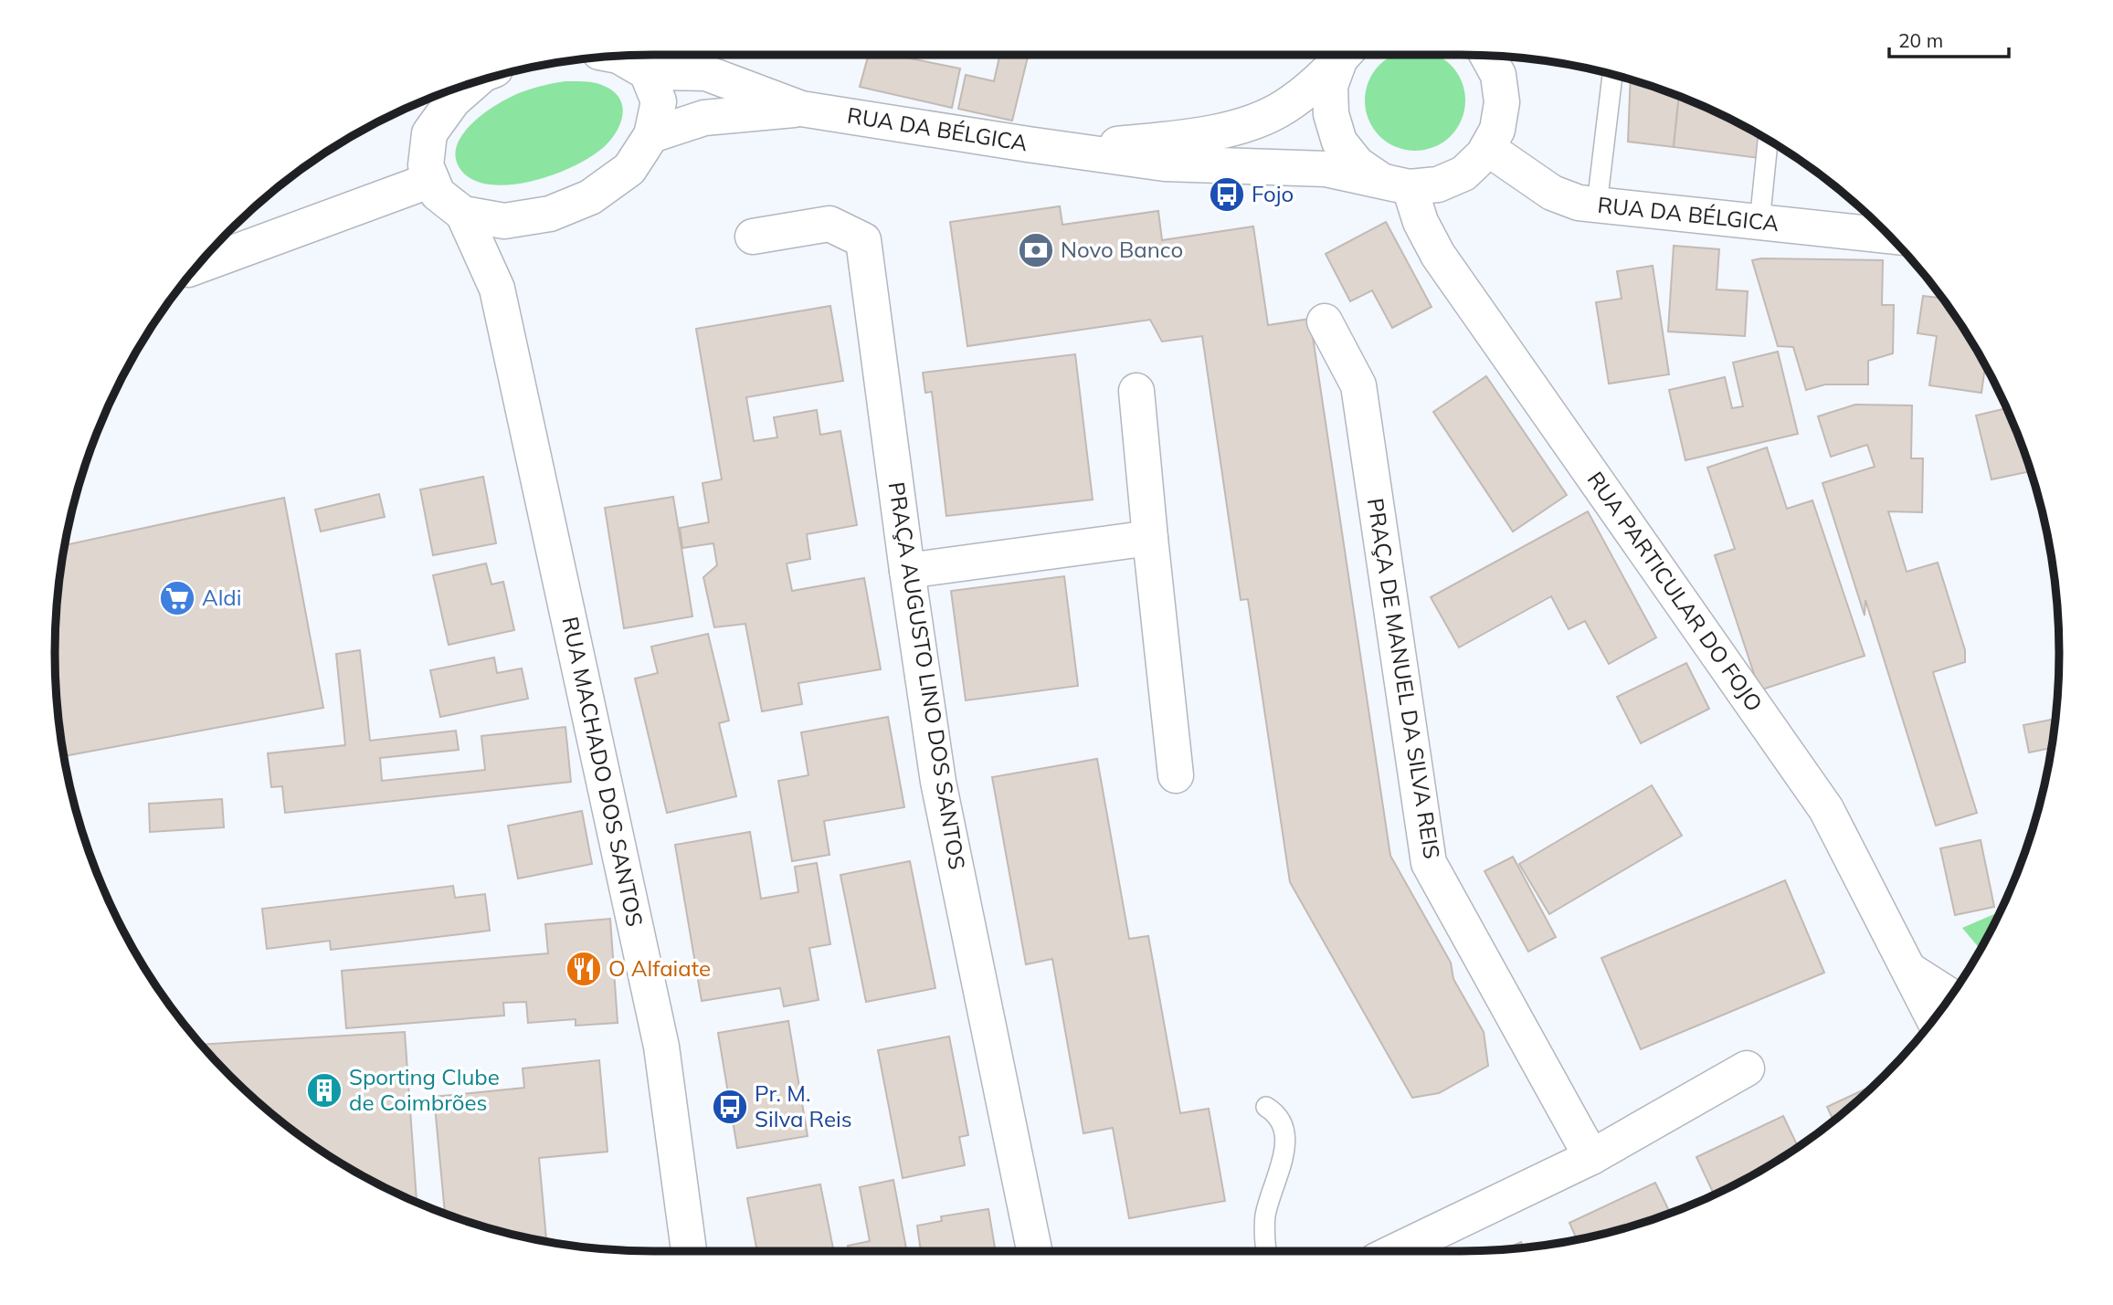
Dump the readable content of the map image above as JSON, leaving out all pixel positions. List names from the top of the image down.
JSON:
{
  "streets": {
    "main road": [
      "RUA DA BÉLGICA",
      "RUA PARTICULAR DO FOJO",
      "PRAÇA AUGUSTO LINO DOS SANTOS",
      "PRAÇA DE MANUEL DA SILVA REIS",
      "RUA MACHADO DOS SANTOS"
    ]
  },
  "crossings": [
    ["RUA DA BÉLGICA", "RUA PARTICULAR DO FOJO"]
  ],
  "places": {
    "bus stop": ["Fojo", "Pr. M. Silva Reis"],
    "bank": ["Novo Banco"],
    "supermarket": ["Aldi"],
    "restaurant": ["O Alfaiate"],
    "building": ["Sporting Clube de Coimbrões"]
  },
  "scale_bar": "20 m"
}
